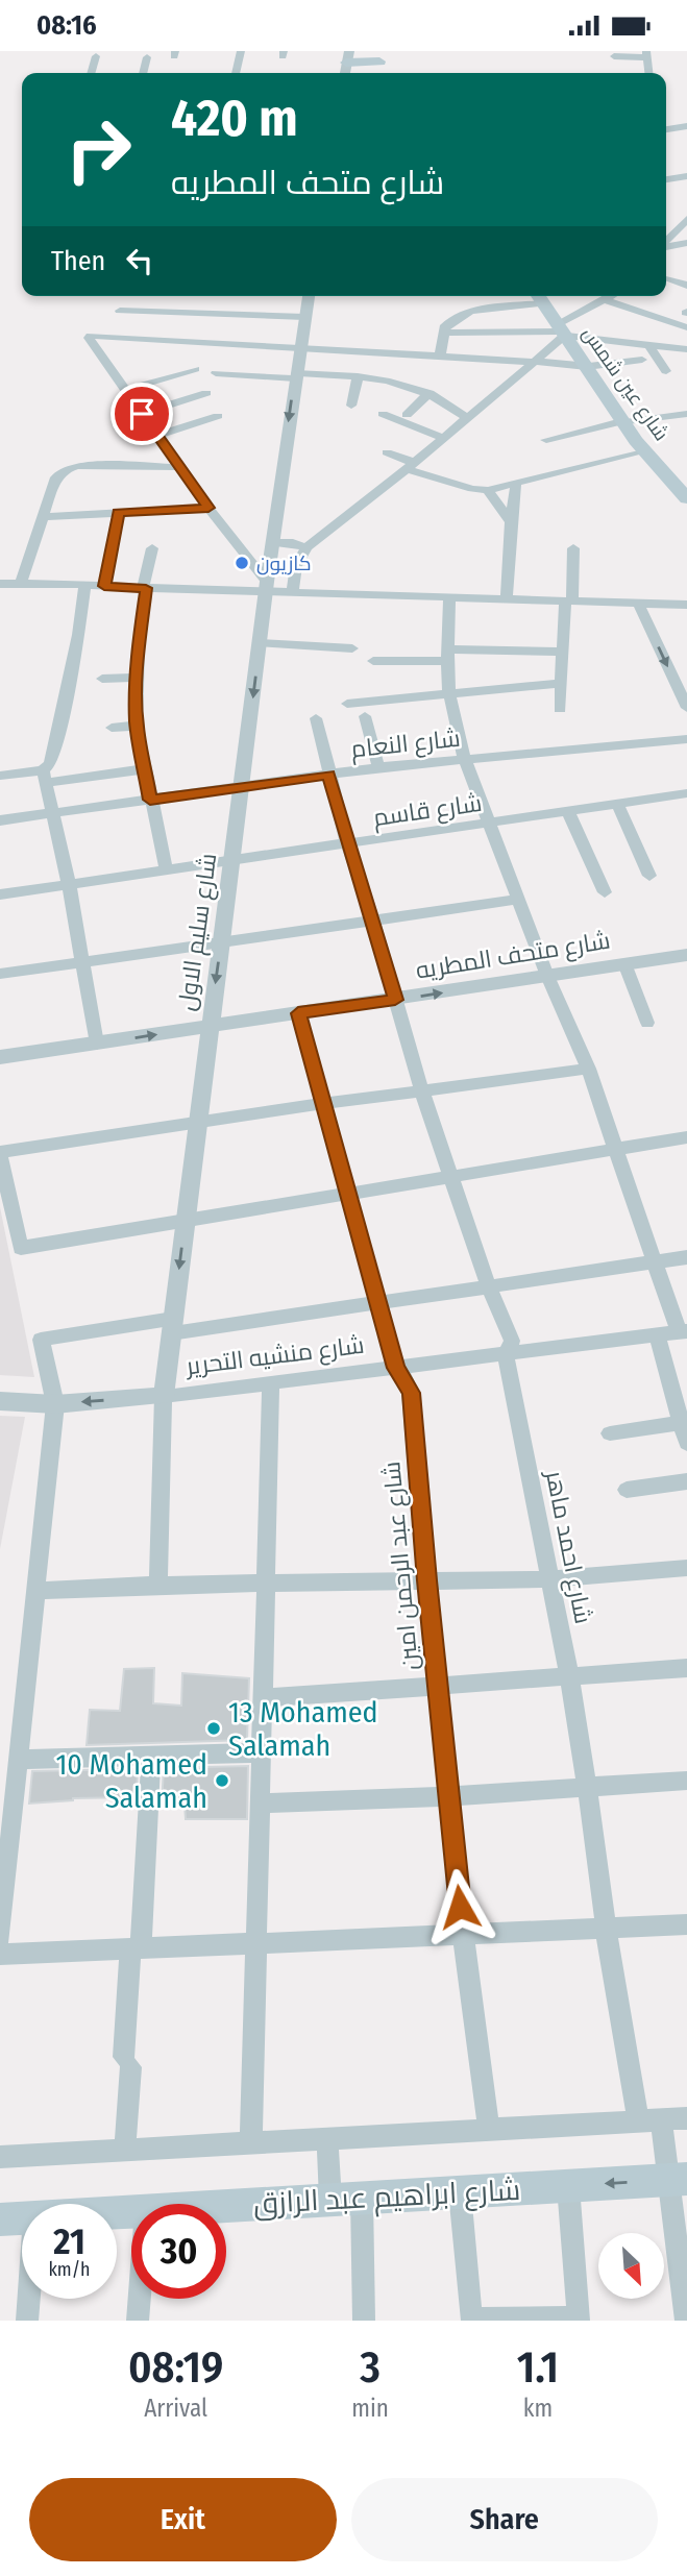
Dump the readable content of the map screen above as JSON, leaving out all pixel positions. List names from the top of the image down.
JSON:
{
  "streets": {
    "main road": ["شارع عين شمس", "شارع ابراهيم عبد الرازق"],
    "street": [
      "شارع النعام",
      "شارع قاسم",
      "شارع سليم الاول",
      "شارع متحف المطريه",
      "شارع منشيه التحرير",
      "شارع احمد ماهر",
      "شارع عبد الرحمن امين"
    ]
  },
  "crossings": [
    ["شارع النعام", "شارع سليم الاول"],
    ["شارع النعام", "شارع احمد ماهر"],
    ["شارع قاسم", "شارع سليم الاول"],
    ["شارع قاسم", "شارع احمد ماهر"],
    ["شارع سليم الاول", "شارع متحف المطريه"],
    ["شارع سليم الاول", "شارع منشيه التحرير"],
    ["شارع متحف المطريه", "شارع احمد ماهر"],
    ["شارع متحف المطريه", "شارع عبد الرحمن امين"],
    ["شارع منشيه التحرير", "شارع احمد ماهر"],
    ["شارع منشيه التحرير", "شارع عبد الرحمن امين"],
    ["شارع احمد ماهر", "شارع ابراهيم عبد الرازق"]
  ],
  "places": ["كازيون", "13 Mohamed Salamah", "10 Mohamed Salamah"],
  "north": "bottom right",
  "page": {
    "status": "08:16",
    "turn": ["420 m", "شارع متحف المطريه"],
    "then": "Then",
    "speed": "21 km/h",
    "limit": "30",
    "eta": [
      "08:19",
      "Arrival",
      "3",
      "min",
      "1.1",
      "km"
    ],
    "buttons": ["Exit", "Share"]
  }
}
